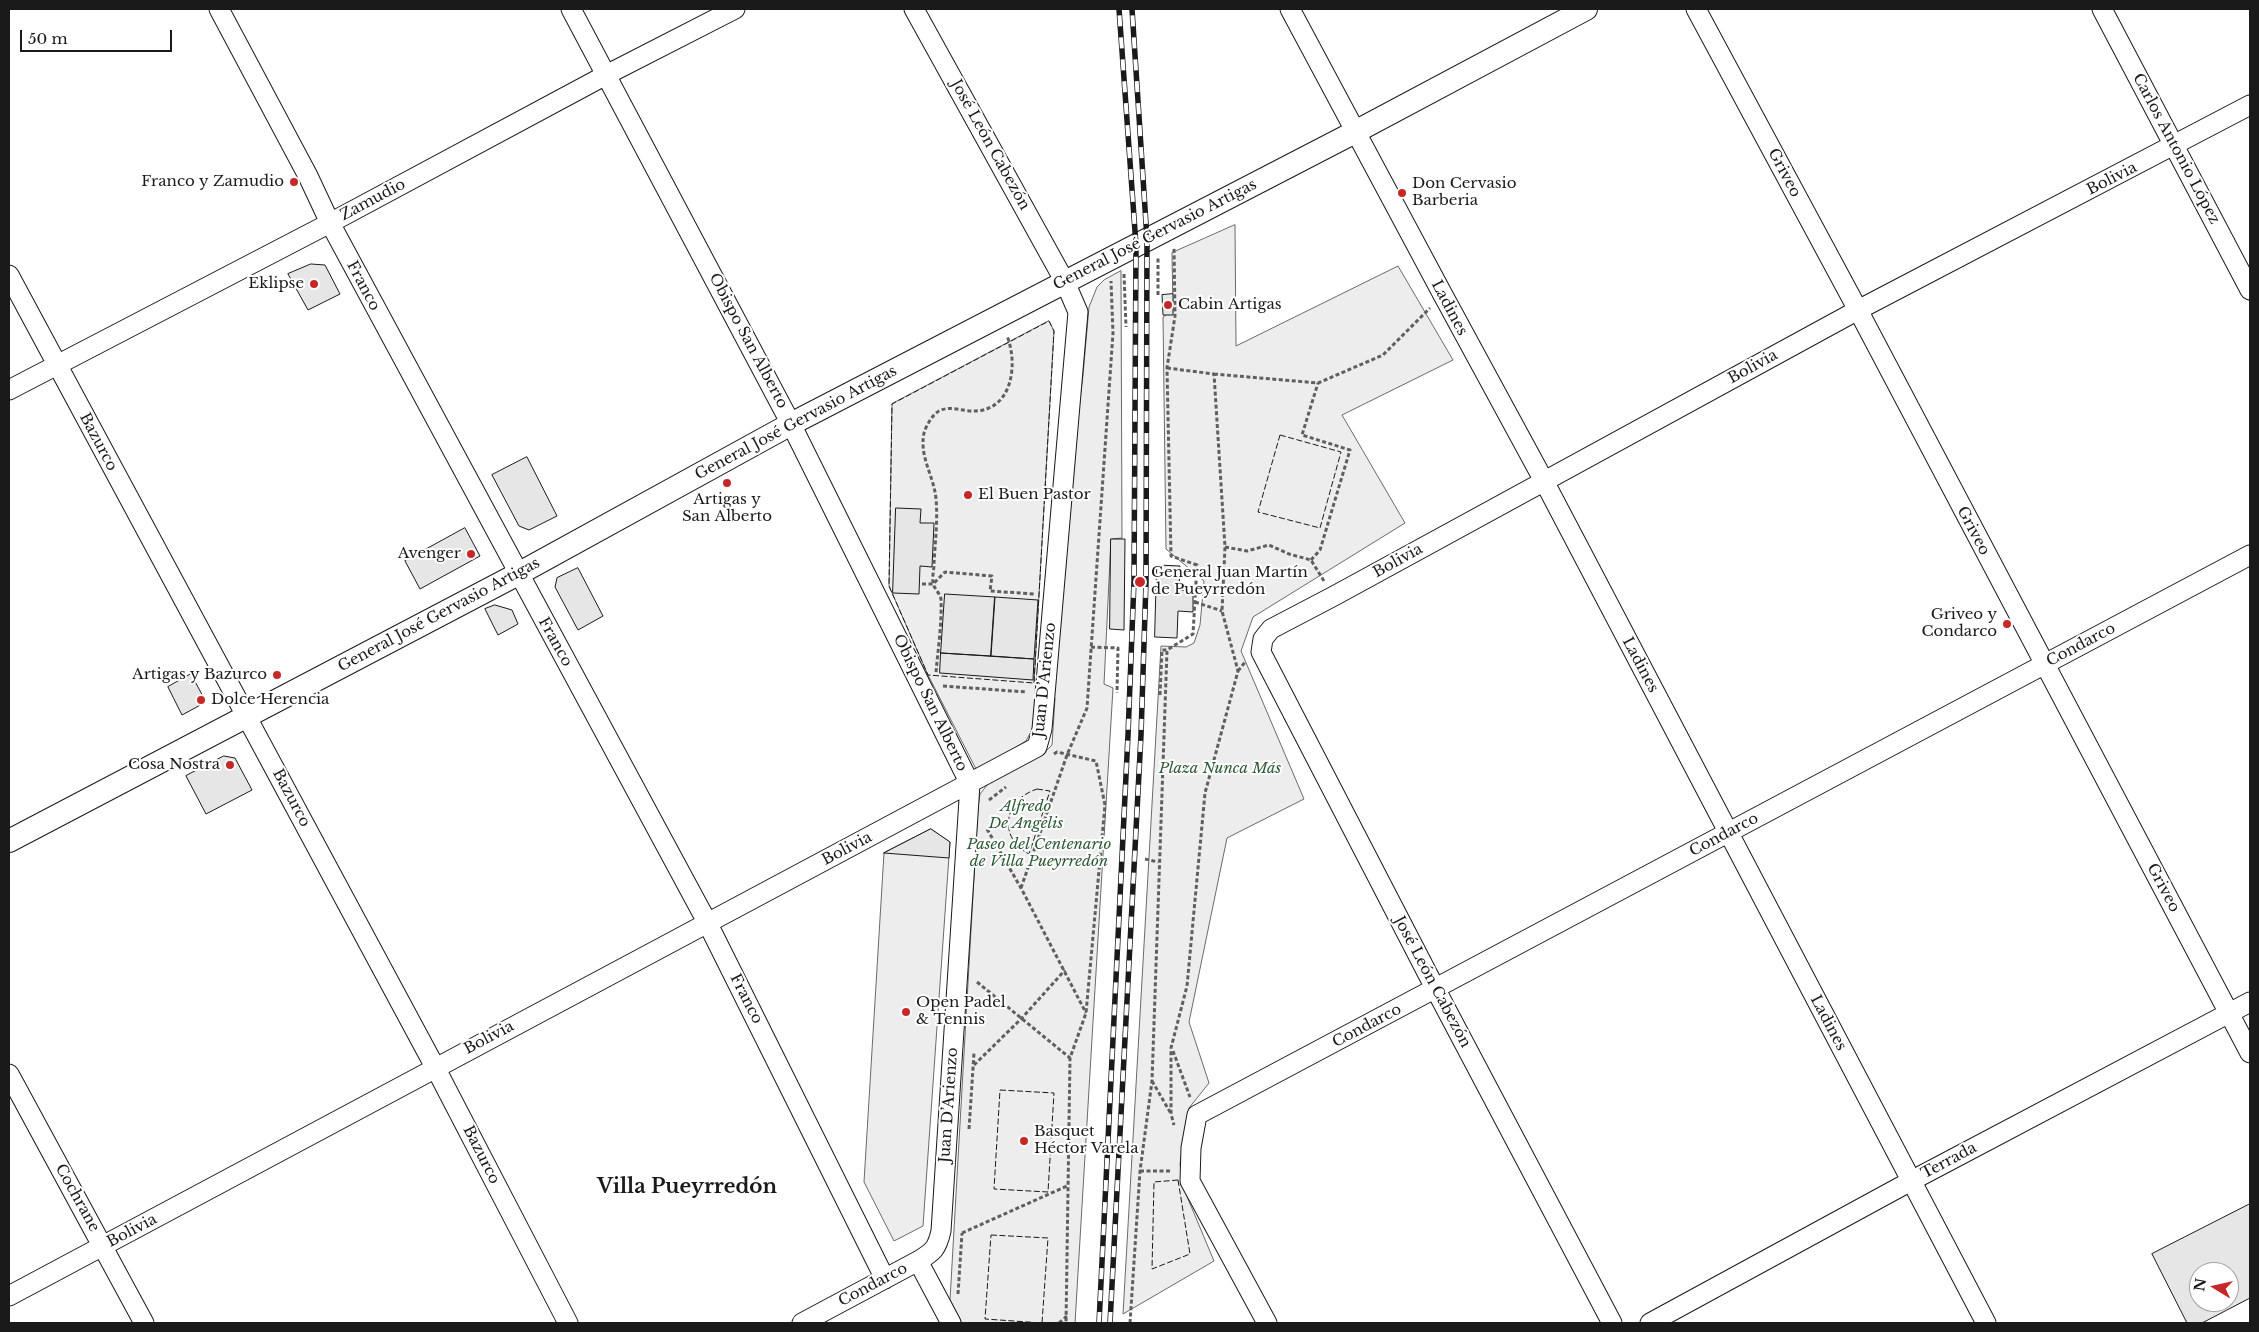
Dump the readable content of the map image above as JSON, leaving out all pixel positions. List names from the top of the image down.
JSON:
{
  "streets": {
    "street": [
      "José León Cabezón",
      "Carlos Antonio López",
      "Griveo",
      "Bolivia",
      "Zamudio",
      "General José Gervasio Artigas",
      "Franco",
      "Ladines",
      "Obispo San Alberto",
      "Bazurco",
      "Condarco",
      "Juan D’Arienzo",
      "Terrada",
      "Cochrane"
    ]
  },
  "crossings": [
    ["José León Cabezón", "Bolivia"],
    ["José León Cabezón", "General José Gervasio Artigas"],
    ["José León Cabezón", "Condarco"],
    ["José León Cabezón", "Juan D’Arienzo"],
    ["Carlos Antonio López", "Bolivia"],
    ["Griveo", "Bolivia"],
    ["Griveo", "Condarco"],
    ["Griveo", "Terrada"],
    ["Bolivia", "Franco"],
    ["Bolivia", "Ladines"],
    ["Bolivia", "Obispo San Alberto"],
    ["Bolivia", "Bazurco"],
    ["Bolivia", "Juan D’Arienzo"],
    ["Bolivia", "Cochrane"],
    ["Zamudio", "Franco"],
    ["Zamudio", "Obispo San Alberto"],
    ["Zamudio", "Bazurco"],
    ["General José Gervasio Artigas", "Franco"],
    ["General José Gervasio Artigas", "Ladines"],
    ["General José Gervasio Artigas", "Obispo San Alberto"],
    ["General José Gervasio Artigas", "Bazurco"],
    ["General José Gervasio Artigas", "Juan D’Arienzo"],
    ["Franco", "Condarco"],
    ["Ladines", "Condarco"],
    ["Ladines", "Terrada"],
    ["Obispo San Alberto", "Juan D’Arienzo"],
    ["Condarco", "Juan D’Arienzo"]
  ],
  "districts": ["Villa Pueyrredón"],
  "parks": ["Plaza Nunca Más", "Alfredo De Angelis", "Paseo del Centenario de Villa Pueyrredón"],
  "places": [
    "Franco y Zamudio",
    "Don Cervasio Barberia",
    "Eklipse",
    "Cabin Artigas",
    "Artigas y San Alberto",
    "El Buen Pastor",
    "Avenger",
    "General Juan Martín de Pueyrredón",
    "Griveo y Condarco",
    "Artigas y Bazurco",
    "Dolce Herencia",
    "Cosa Nostra",
    "Open Padel & Tennis",
    "Basquet Héctor Varela"
  ],
  "scale_bar": "50 m",
  "north": "left"
}
